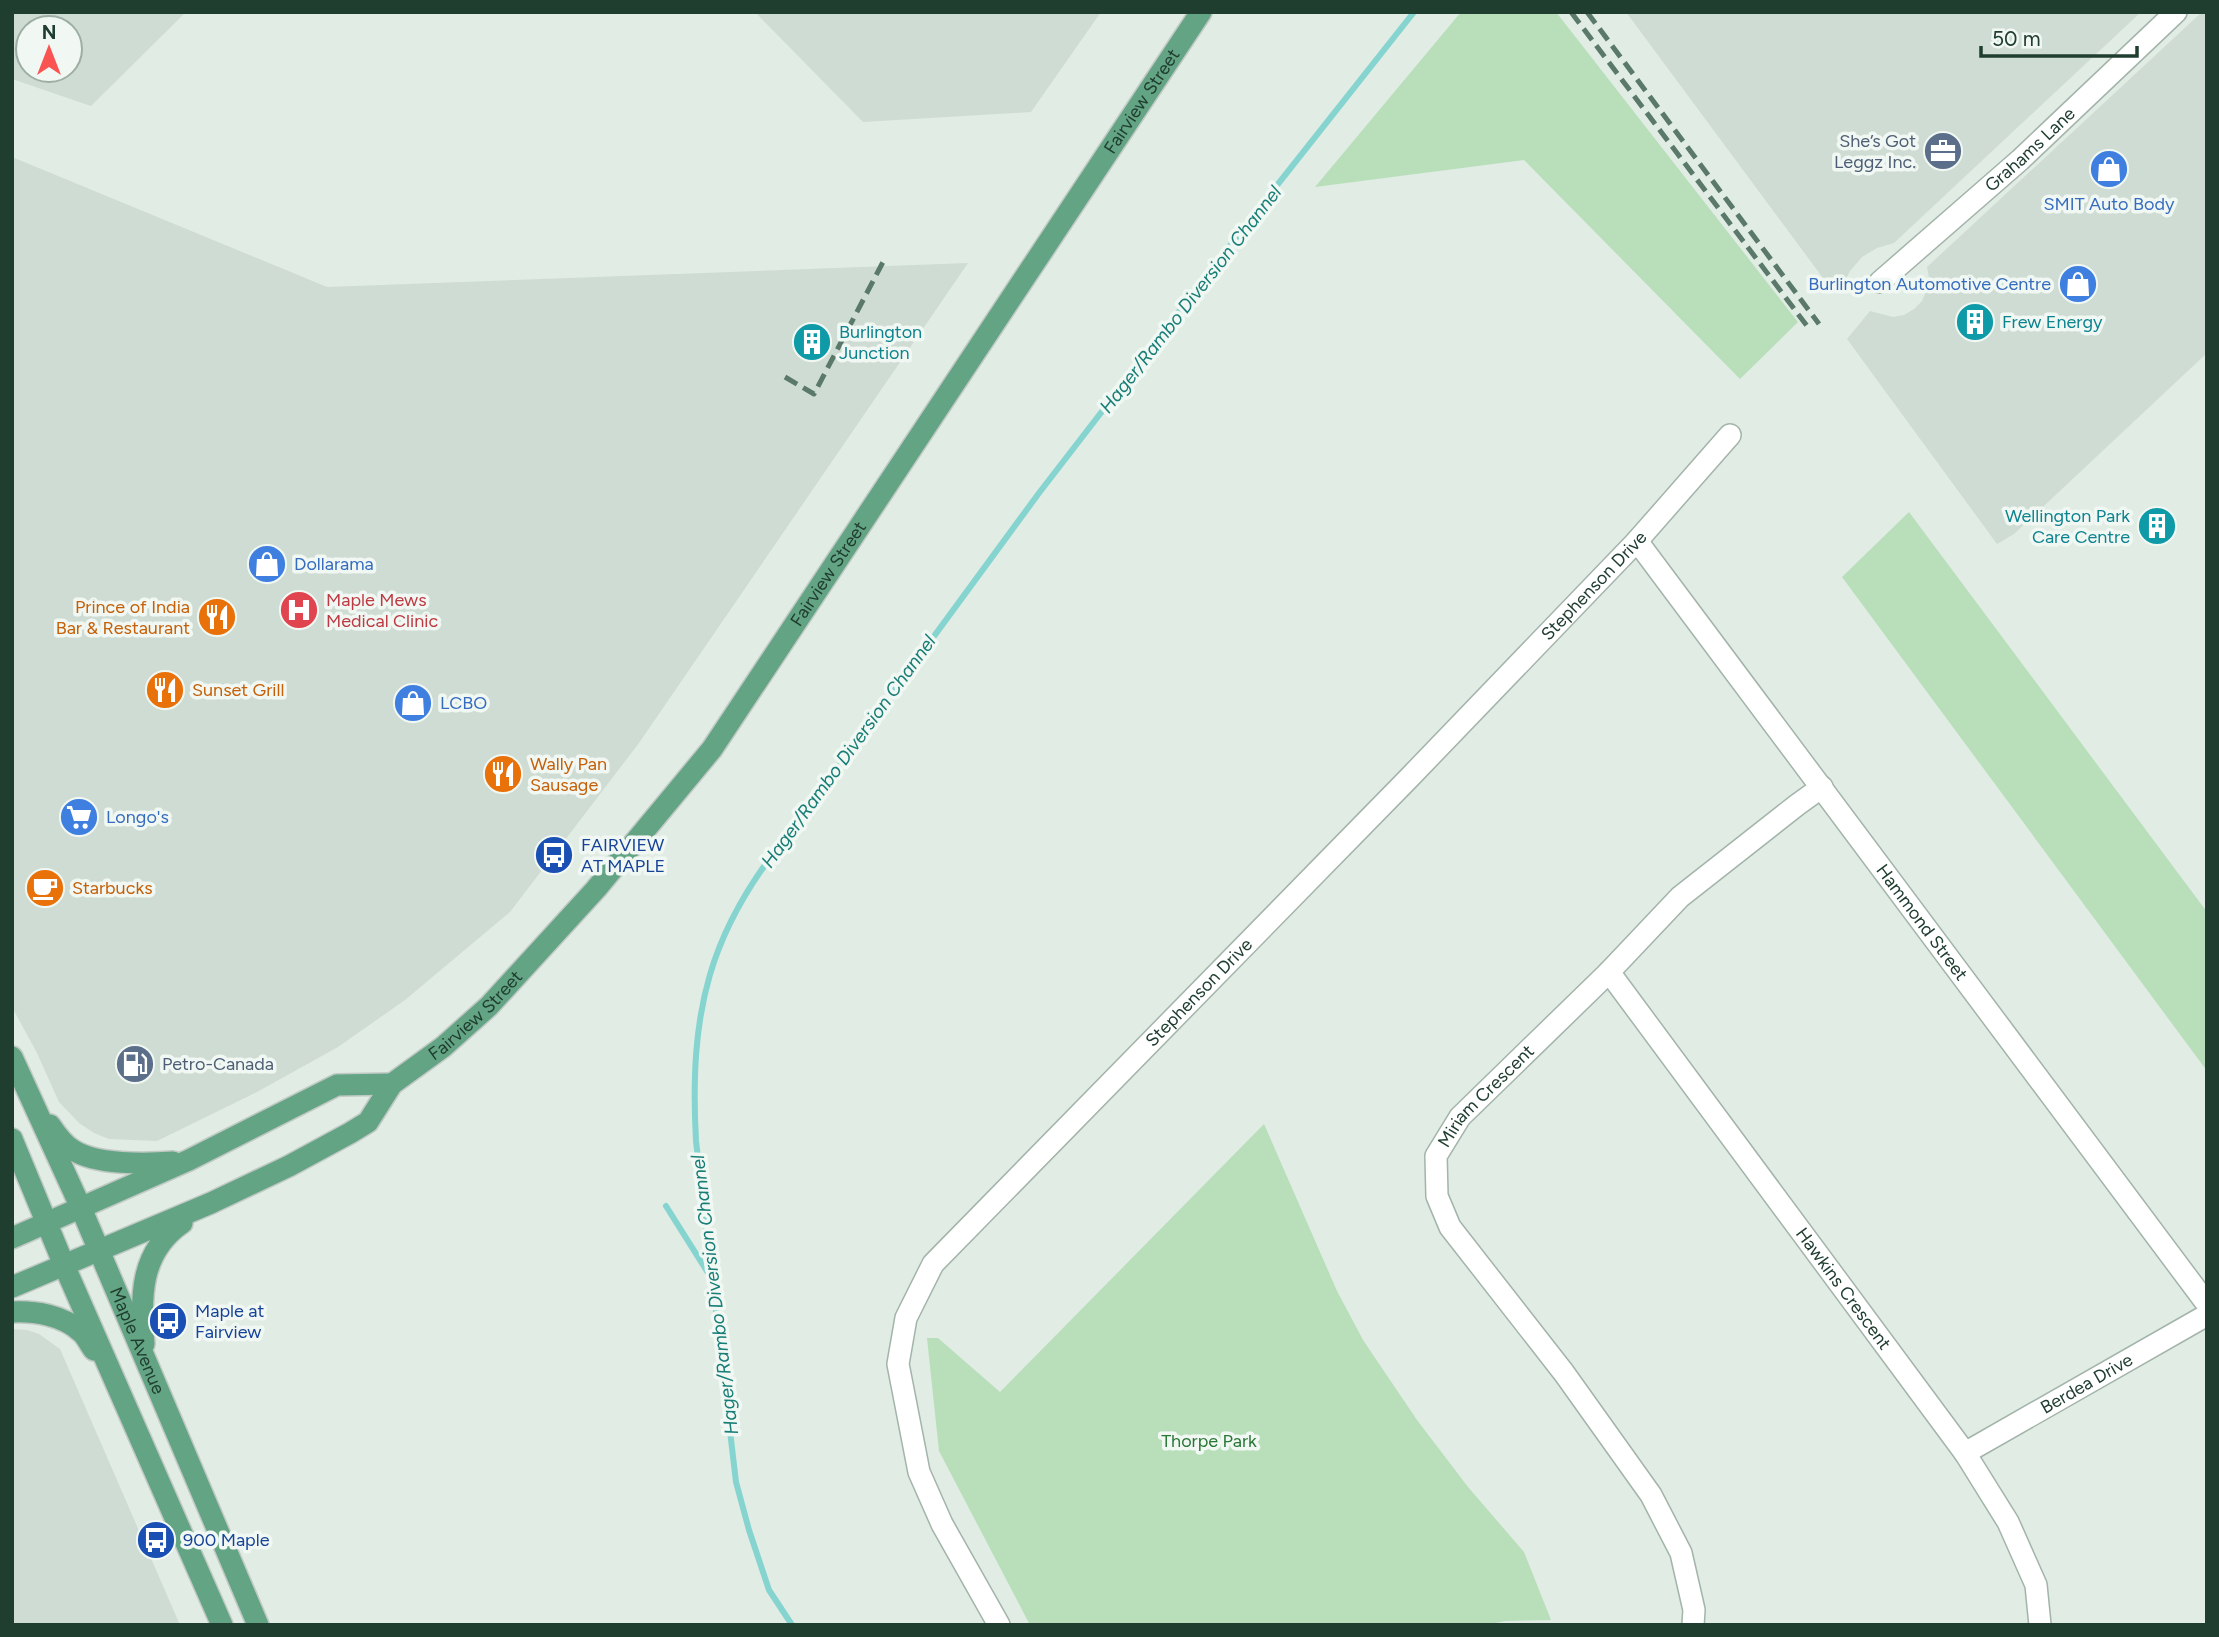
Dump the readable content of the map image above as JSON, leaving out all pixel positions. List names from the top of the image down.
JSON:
{
  "streets": {
    "main road": ["Fairview Street", "Maple Avenue"],
    "street": [
      "Grahams Lane",
      "Stephenson Drive",
      "Hammond Street",
      "Miriam Crescent",
      "Hawkins Crescent",
      "Berdea Drive"
    ]
  },
  "crossings": [
    ["Fairview Street", "Maple Avenue"],
    ["Stephenson Drive", "Hammond Street"],
    ["Hammond Street", "Miriam Crescent"],
    ["Miriam Crescent", "Hawkins Crescent"],
    ["Hawkins Crescent", "Berdea Drive"]
  ],
  "water": ["Hager/Rambo Diversion Channel"],
  "parks": ["Thorpe Park"],
  "places": {
    "office": ["She’s Got Leggz Inc."],
    "shop": [
      "SMIT Auto Body",
      "Burlington Automotive Centre",
      "Dollarama",
      "LCBO"
    ],
    "building": ["Frew Energy", "Burlington Junction", "Wellington Park Care Centre"],
    "hospital": ["Maple Mews Medical Clinic"],
    "restaurant": ["Prince of India Bar & Restaurant", "Sunset Grill", "Wally Pan Sausage"],
    "supermarket": ["Longo's"],
    "bus stop": ["FAIRVIEW AT MAPLE", "Maple at Fairview", "900 Maple"],
    "cafe": ["Starbucks"],
    "fuel station": ["Petro-Canada"]
  },
  "scale_bar": "50 m",
  "north": "top"
}
